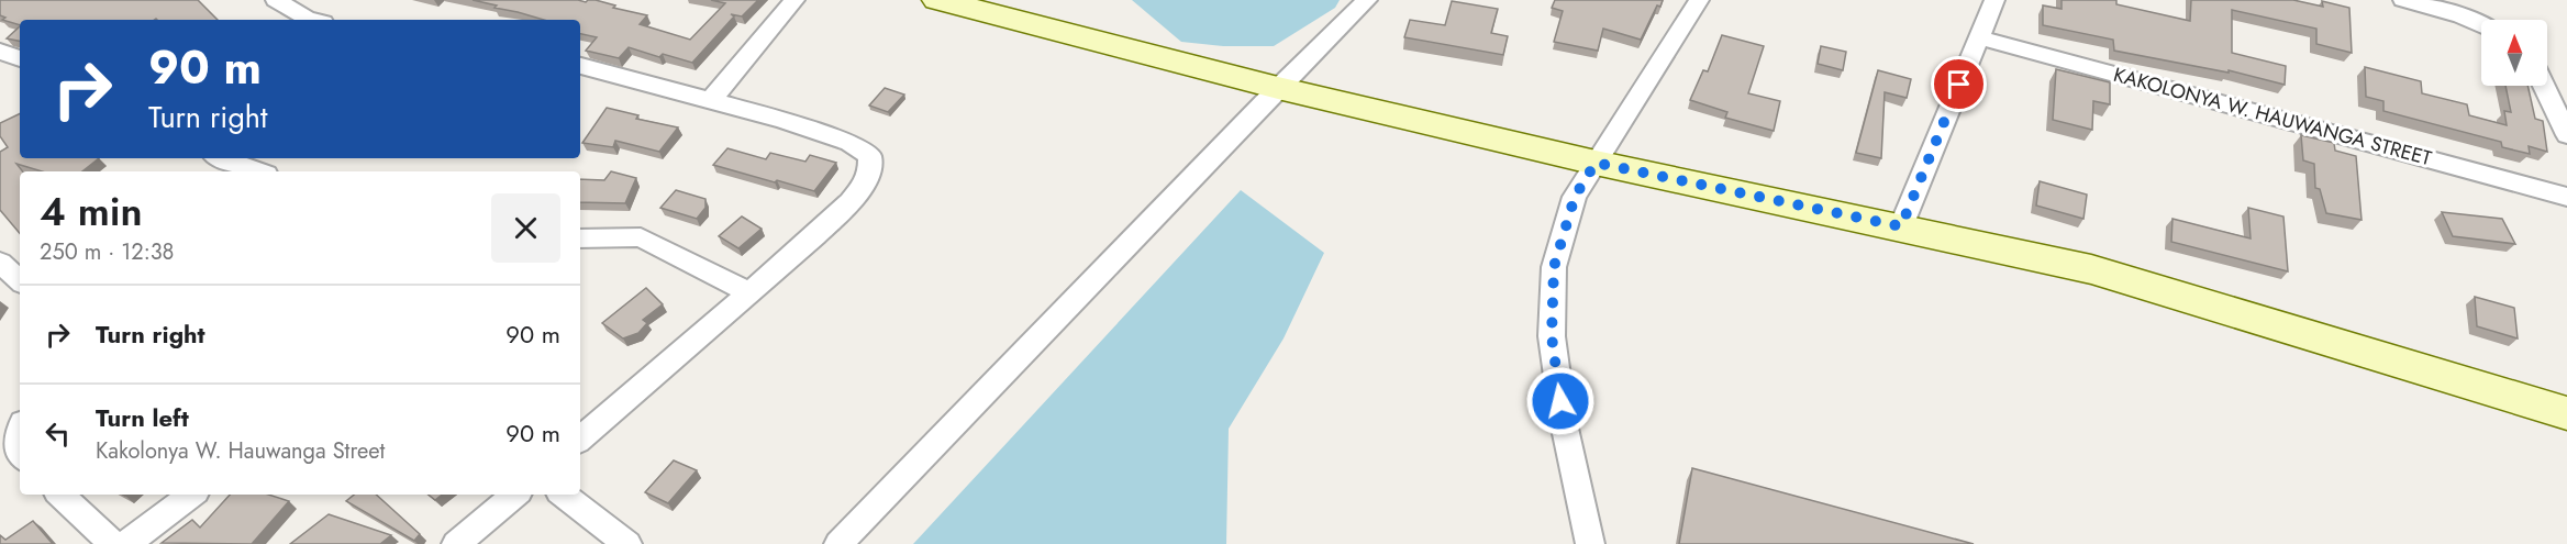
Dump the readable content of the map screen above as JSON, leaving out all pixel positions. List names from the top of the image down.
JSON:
{
  "streets": {
    "street": ["KAKOLONYA W. HAUWANGA STREET"]
  },
  "north": "top",
  "page": {
    "turn": ["90 m", "Turn right"],
    "heading": ["4 min", "250 m · 12:38"],
    "list": [
      {
        "name": "Turn right",
        "value": "90 m"
      },
      {
        "name": "Turn left",
        "note": "Kakolonya W. Hauwanga Street",
        "value": "90 m"
      }
    ]
  }
}
